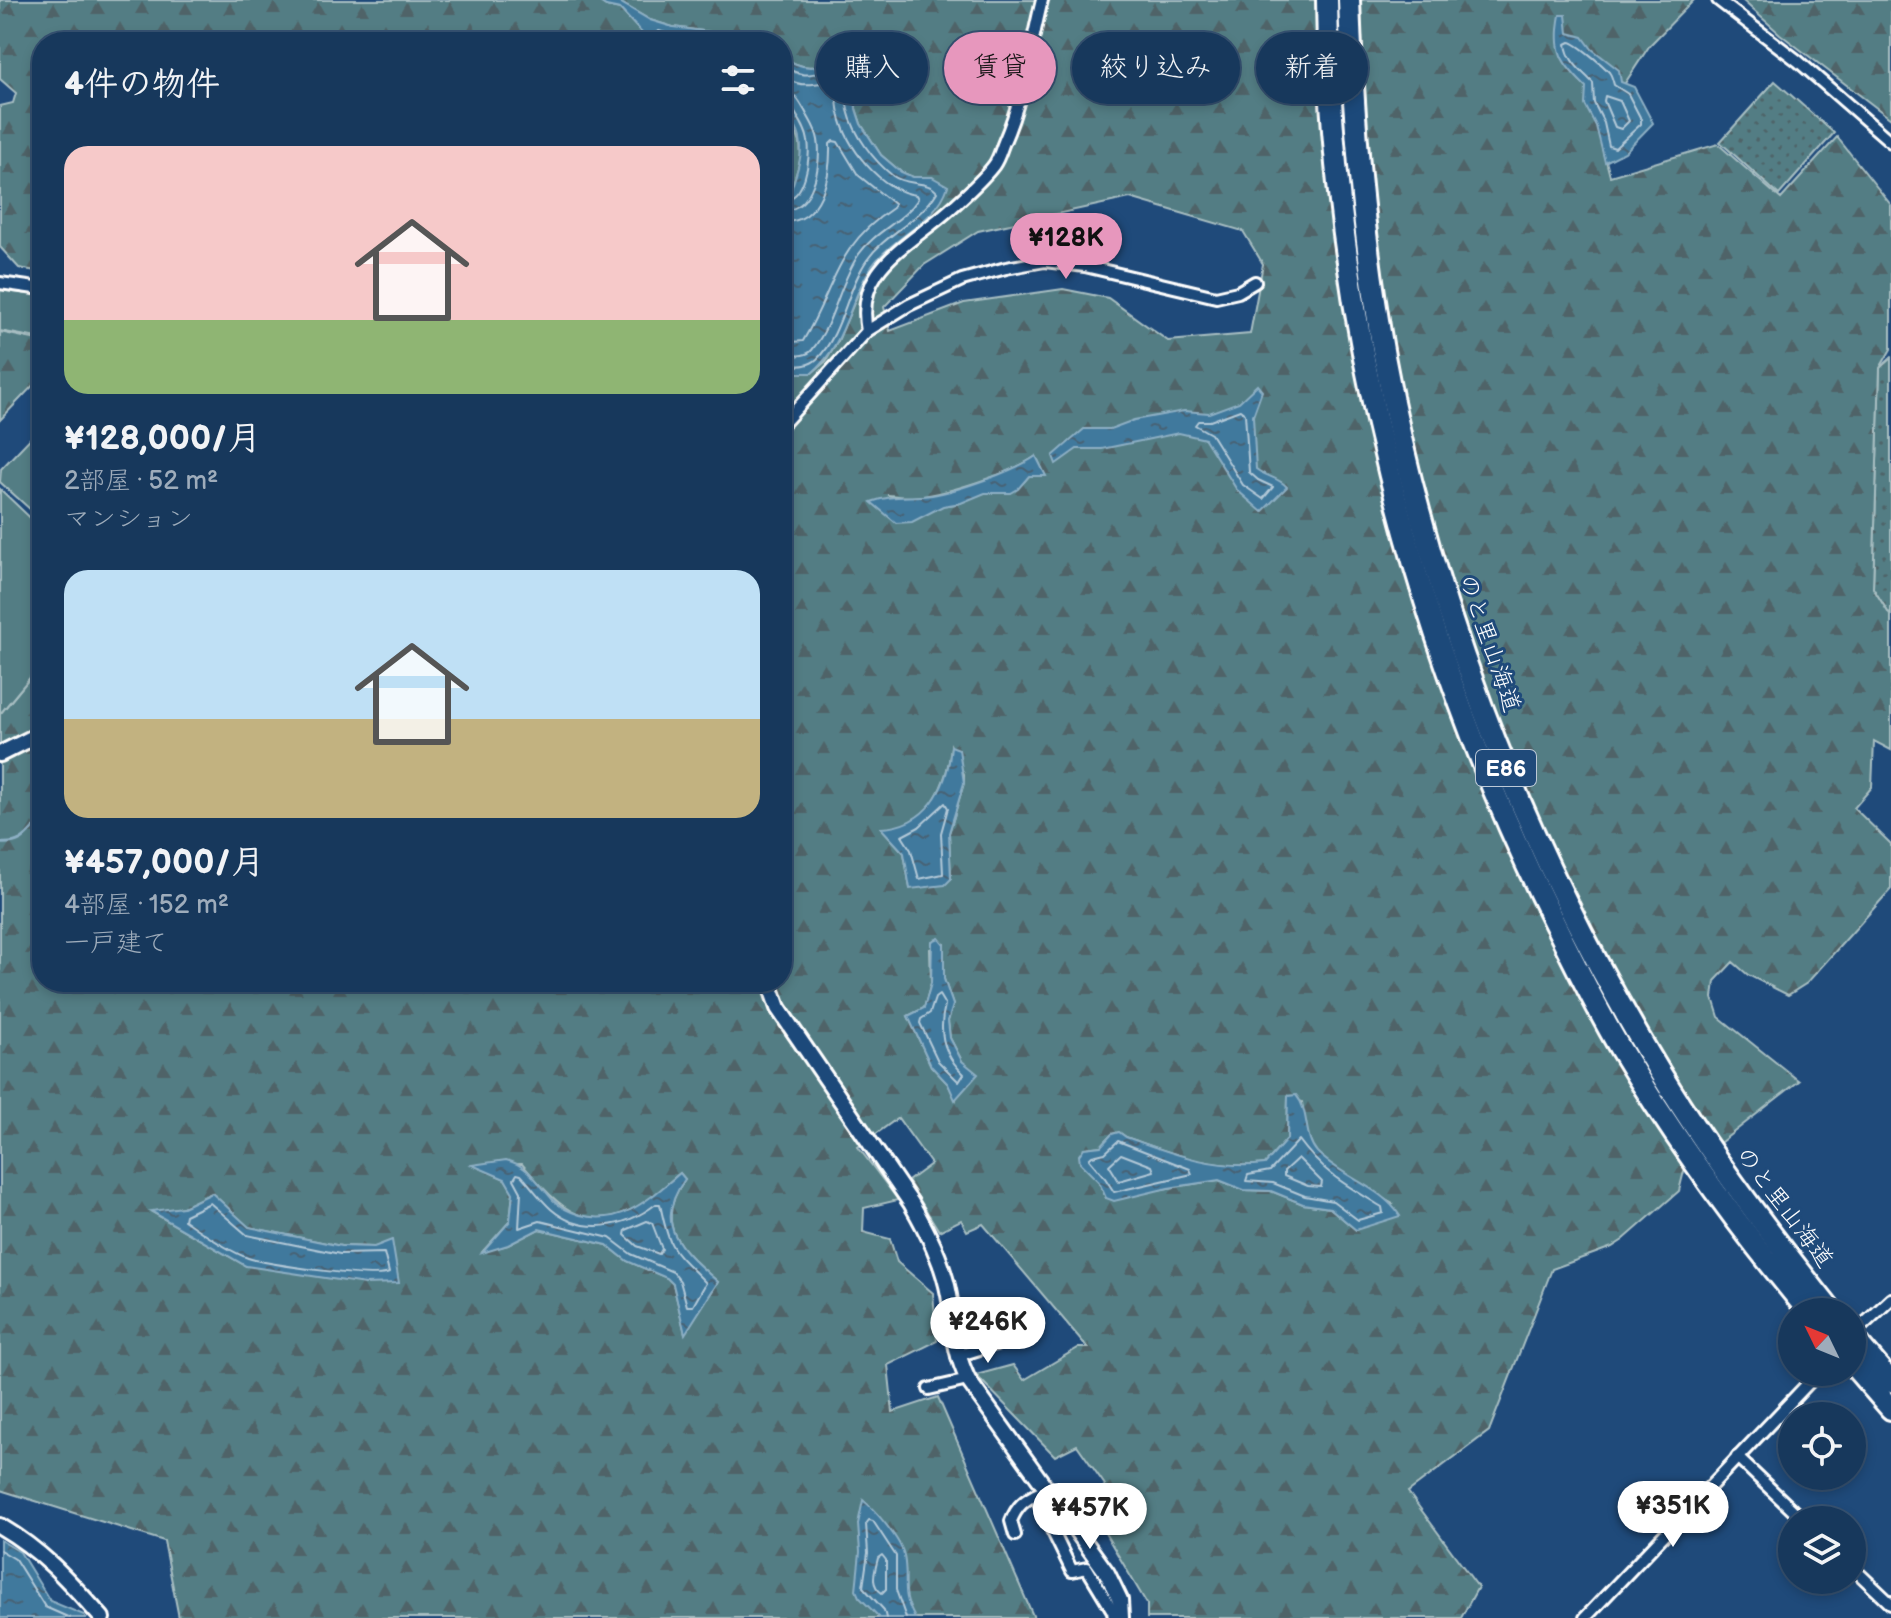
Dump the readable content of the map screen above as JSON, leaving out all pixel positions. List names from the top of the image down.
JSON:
{
  "streets": {
    "highway": ["のと里山海道", "E86"]
  },
  "north": "top left",
  "page": {
    "chip": [
      "購入",
      "賃貸",
      "絞り込み",
      "新着"
    ],
    "heading": "4件の物件",
    "list": [
      {
        "name": "¥128,000/月",
        "note": "2部屋 · 52 m² · マンション"
      },
      {
        "name": "¥457,000/月",
        "note": "4部屋 · 152 m² · 一戸建て"
      }
    ],
    "price": [
      "¥128K",
      "¥246K",
      "¥351K",
      "¥457K"
    ]
  }
}
